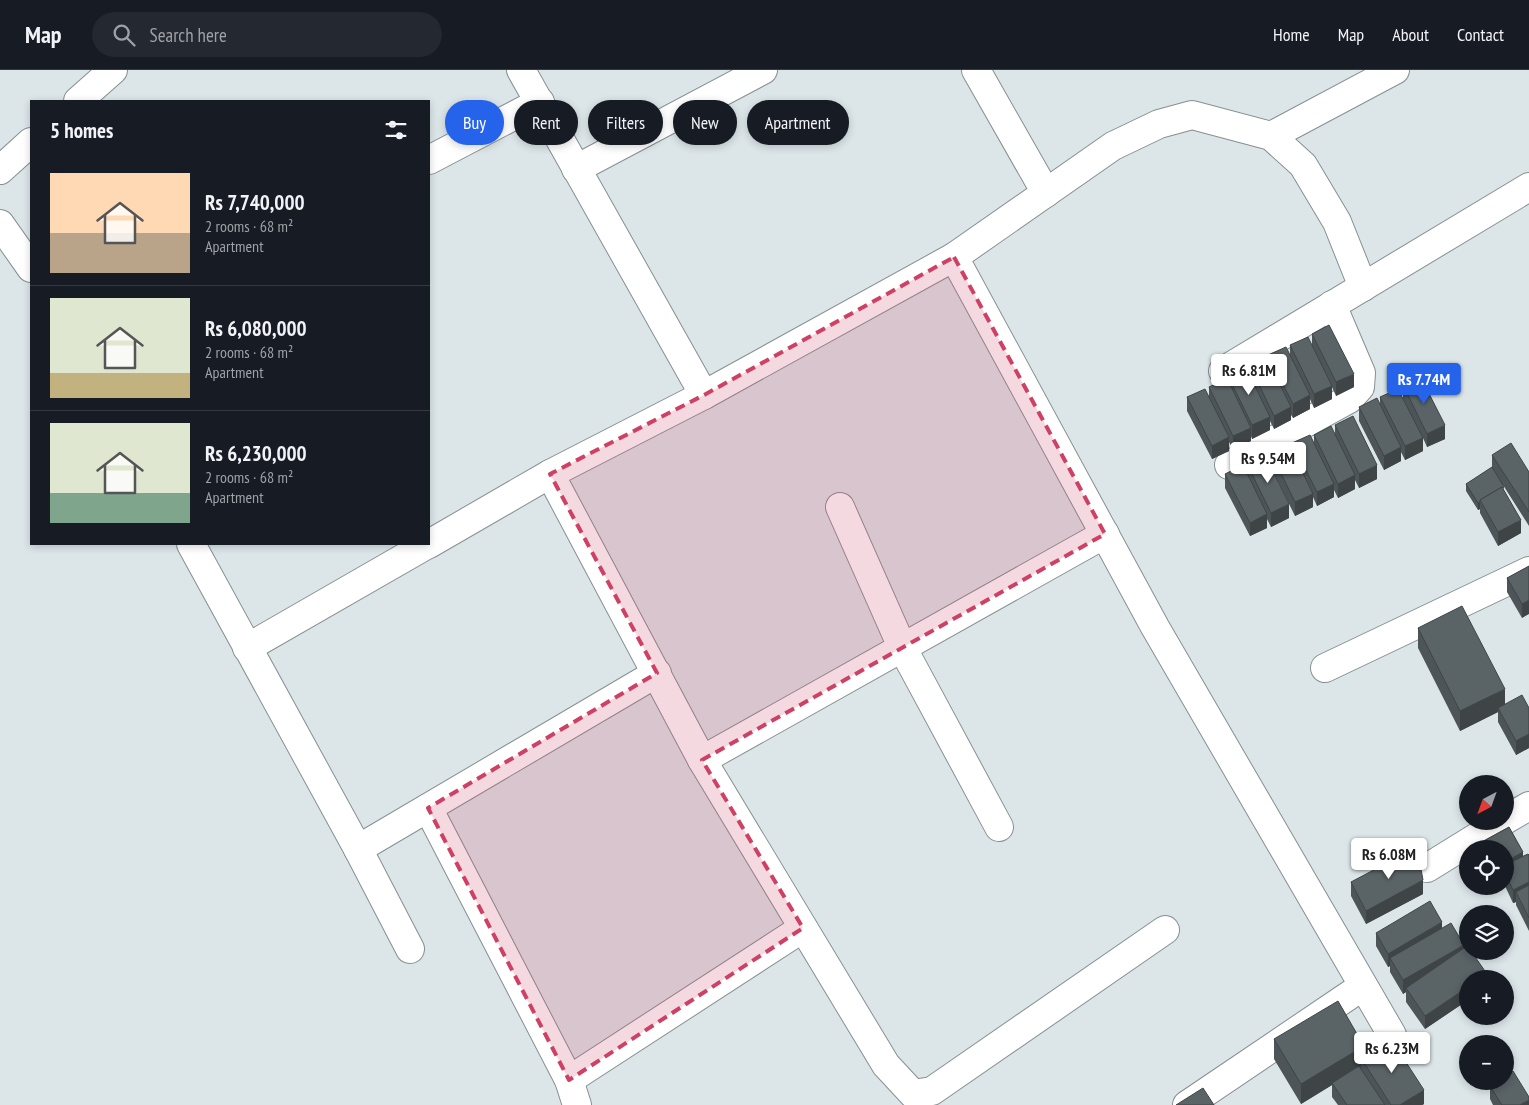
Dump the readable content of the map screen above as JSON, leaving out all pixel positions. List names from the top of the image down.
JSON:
{
  "north": "bottom left",
  "page": {
    "header": "Map",
    "search": "Search here",
    "nav": [
      "Home",
      "Map",
      "About",
      "Contact"
    ],
    "chip": [
      "Buy",
      "Rent",
      "Filters",
      "New",
      "Apartment"
    ],
    "heading": "5 homes",
    "list": [
      {
        "name": "Rs 7,740,000",
        "note": "2 rooms · 68 m² · Apartment"
      },
      {
        "name": "Rs 6,080,000",
        "note": "2 rooms · 68 m² · Apartment"
      },
      {
        "name": "Rs 6,230,000",
        "note": "2 rooms · 68 m² · Apartment"
      }
    ],
    "price": [
      "Rs 6.81M",
      "Rs 7.74M",
      "Rs 9.54M",
      "Rs 6.08M",
      "Rs 6.23M"
    ],
    "map_buttons": ["+", "−"]
  }
}
